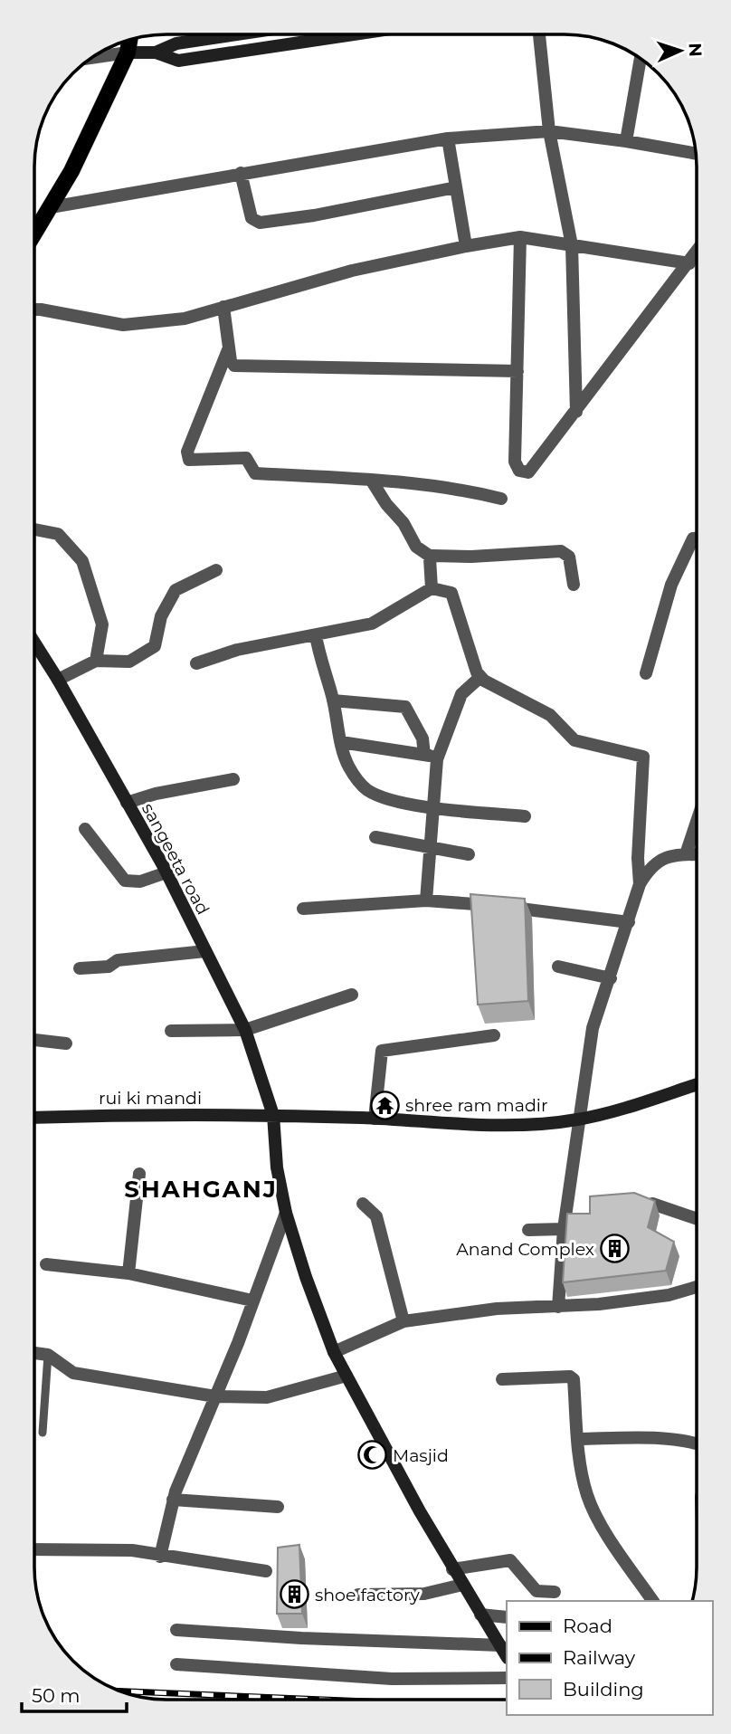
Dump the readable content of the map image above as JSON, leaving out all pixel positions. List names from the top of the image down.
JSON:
{
  "streets": {
    "main road": ["sangeeta road", "rui ki mandi"]
  },
  "crossings": [
    ["sangeeta road", "rui ki mandi"]
  ],
  "districts": ["SHAHGANJ"],
  "places": {
    "temple": ["shree ram madir"],
    "building": ["Anand Complex", "shoe factory"],
    "mosque": ["Masjid"]
  },
  "legend": ["Road", "Railway", "Building"],
  "scale_bar": "50 m",
  "north": "right"
}
